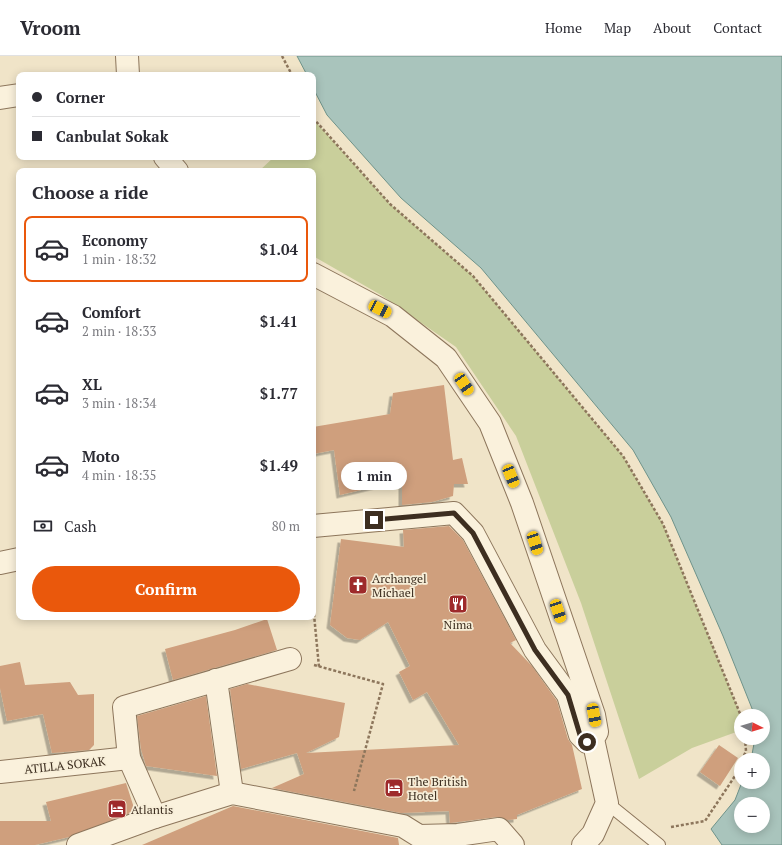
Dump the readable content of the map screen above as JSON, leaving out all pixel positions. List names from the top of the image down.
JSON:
{
  "streets": {
    "street": ["ATILLA SOKAK"]
  },
  "places": {
    "church": ["Archangel Michael"],
    "restaurant": ["Nima"],
    "hotel": ["The British Hotel", "Atlantis"]
  },
  "north": "right",
  "page": {
    "header": "Vroom",
    "nav": [
      "Home",
      "Map",
      "About",
      "Contact"
    ],
    "banner": ["Corner", "Canbulat Sokak"],
    "heading": "Choose a ride",
    "list": [
      {
        "name": "Economy",
        "note": "1 min · 18:32",
        "value": "$1.04"
      },
      {
        "name": "Comfort",
        "note": "2 min · 18:33",
        "value": "$1.41"
      },
      {
        "name": "XL",
        "note": "3 min · 18:34",
        "value": "$1.77"
      },
      {
        "name": "Moto",
        "note": "4 min · 18:35",
        "value": "$1.49"
      }
    ],
    "bubble": "1 min",
    "pay": ["Cash", "80 m"],
    "buttons": "Confirm",
    "map_buttons": ["+", "−"]
  }
}
